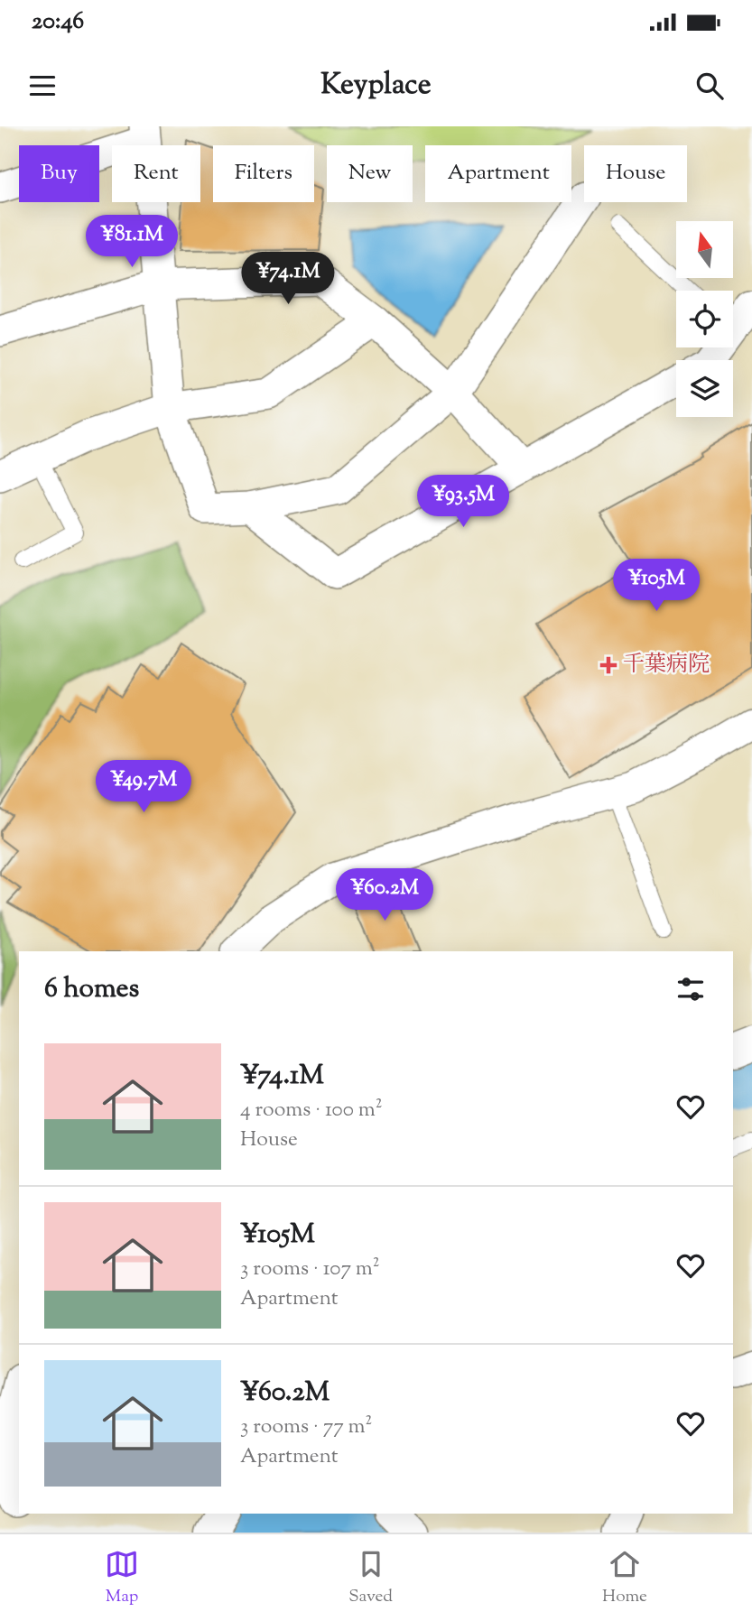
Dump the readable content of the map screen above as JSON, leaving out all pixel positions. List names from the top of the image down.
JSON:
{
  "places": {
    "health": ["千葉病院"]
  },
  "north": "top",
  "page": {
    "status": "20:46",
    "header": "Keyplace",
    "chip": [
      "Buy",
      "Rent",
      "Filters",
      "New",
      "Apartment",
      "House"
    ],
    "price": [
      "¥81.1M",
      "¥74.1M",
      "¥93.5M",
      "¥105M",
      "¥49.7M",
      "¥60.2M"
    ],
    "heading": "6 homes",
    "list": [
      {
        "name": "¥74.1M",
        "note": "4 rooms · 100 m² · House"
      },
      {
        "name": "¥105M",
        "note": "3 rooms · 107 m² · Apartment"
      },
      {
        "name": "¥60.2M",
        "note": "3 rooms · 77 m² · Apartment"
      }
    ],
    "tabs": ["Map", "Saved", "Home"]
  }
}
